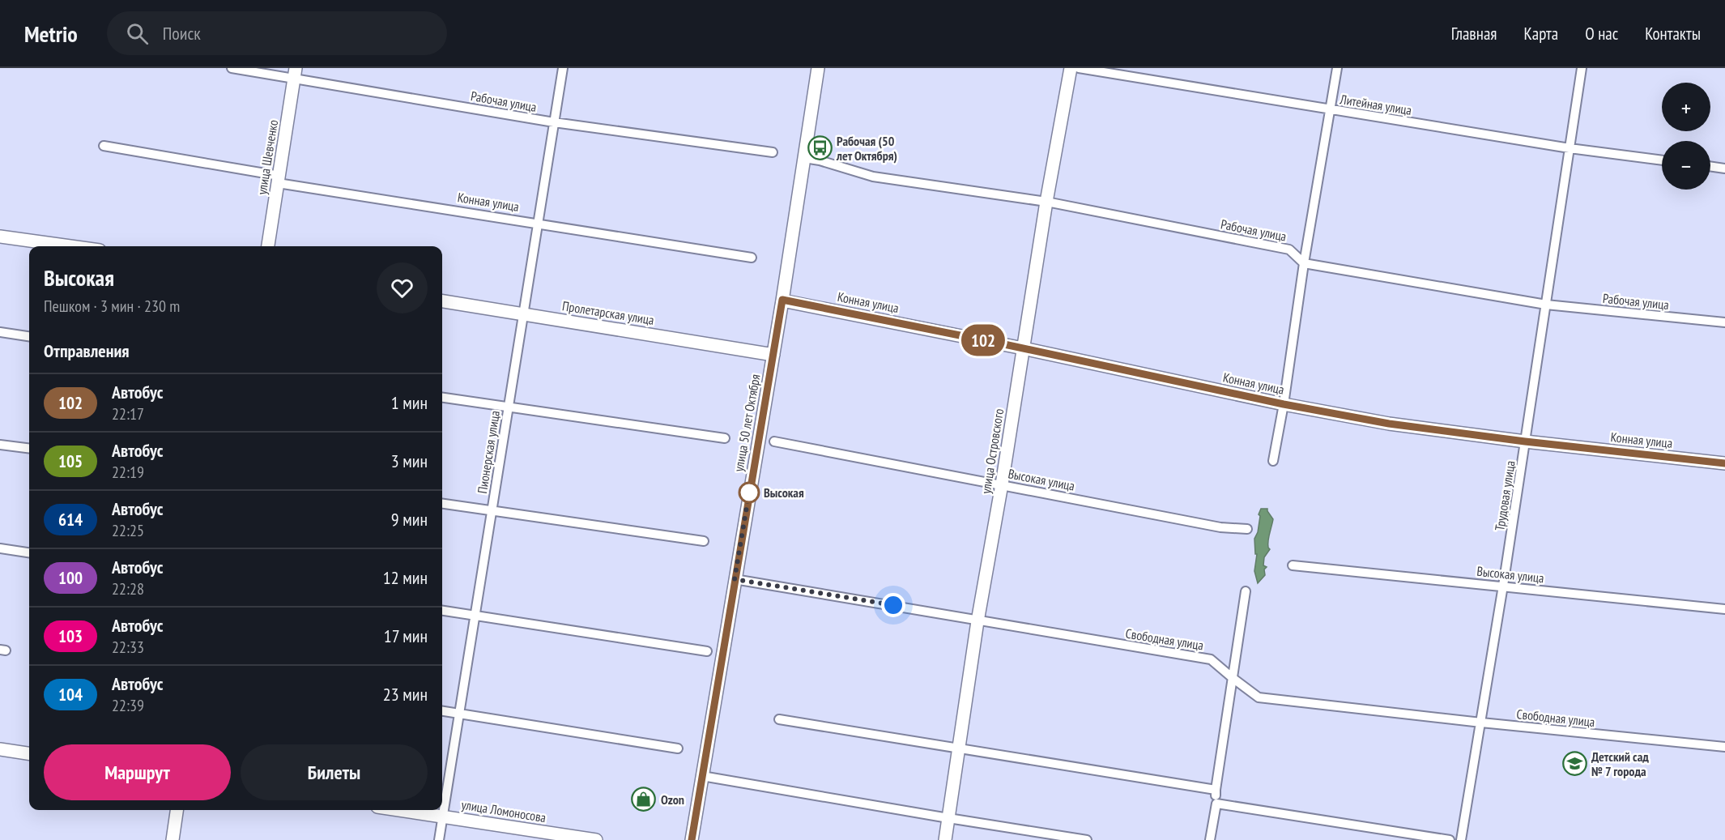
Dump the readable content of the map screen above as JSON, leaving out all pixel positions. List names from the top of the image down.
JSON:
{
  "streets": {
    "street": [
      "Рабочая улица",
      "Литейная улица",
      "улица Шевченко",
      "Конная улица",
      "Пролетарская улица",
      "улица 50 лет Октября",
      "улица Островского",
      "Пионерская улица",
      "Высокая улица",
      "Трудовая улица",
      "Свободная улица",
      "улица Ломоносова"
    ]
  },
  "crossings": [
    ["Рабочая улица", "улица Шевченко"],
    ["Рабочая улица", "улица 50 лет Октября"],
    ["Рабочая улица", "улица Островского"],
    ["Рабочая улица", "Пионерская улица"],
    ["Рабочая улица", "Трудовая улица"],
    ["Литейная улица", "Трудовая улица"],
    ["улица Шевченко", "Конная улица"],
    ["Конная улица", "улица 50 лет Октября"],
    ["Конная улица", "улица Островского"],
    ["Конная улица", "Пионерская улица"],
    ["Конная улица", "Трудовая улица"],
    ["Пролетарская улица", "улица 50 лет Октября"],
    ["Пролетарская улица", "Пионерская улица"],
    ["улица 50 лет Октября", "Свободная улица"],
    ["улица Островского", "Высокая улица"],
    ["улица Островского", "Свободная улица"],
    ["Пионерская улица", "улица Ломоносова"],
    ["Высокая улица", "Трудовая улица"],
    ["Трудовая улица", "Свободная улица"]
  ],
  "places": {
    "bus stop": ["Рабочая (50 лет Октября)"],
    "other": ["Высокая"],
    "school or university": ["Детский сад № 7 города"],
    "shop": ["Ozon"]
  },
  "lines": ["bus line 102"],
  "page": {
    "header": "Metrio",
    "search": "Поиск",
    "nav": [
      "Главная",
      "Карта",
      "О нас",
      "Контакты"
    ],
    "on_map": "102",
    "map_buttons": ["+", "−"],
    "heading": [
      ["Высокая", "Пешком · 3 мин · 230 m"],
      "Отправления"
    ],
    "list": [
      {
        "mark": "102",
        "name": "Автобус",
        "note": "22:17",
        "value": "1 мин"
      },
      {
        "mark": "105",
        "name": "Автобус",
        "note": "22:19",
        "value": "3 мин"
      },
      {
        "mark": "614",
        "name": "Автобус",
        "note": "22:25",
        "value": "9 мин"
      },
      {
        "mark": "100",
        "name": "Автобус",
        "note": "22:28",
        "value": "12 мин"
      },
      {
        "mark": "103",
        "name": "Автобус",
        "note": "22:33",
        "value": "17 мин"
      },
      {
        "mark": "104",
        "name": "Автобус",
        "note": "22:39",
        "value": "23 мин"
      }
    ],
    "buttons": ["Маршрут", "Билеты"]
  }
}
